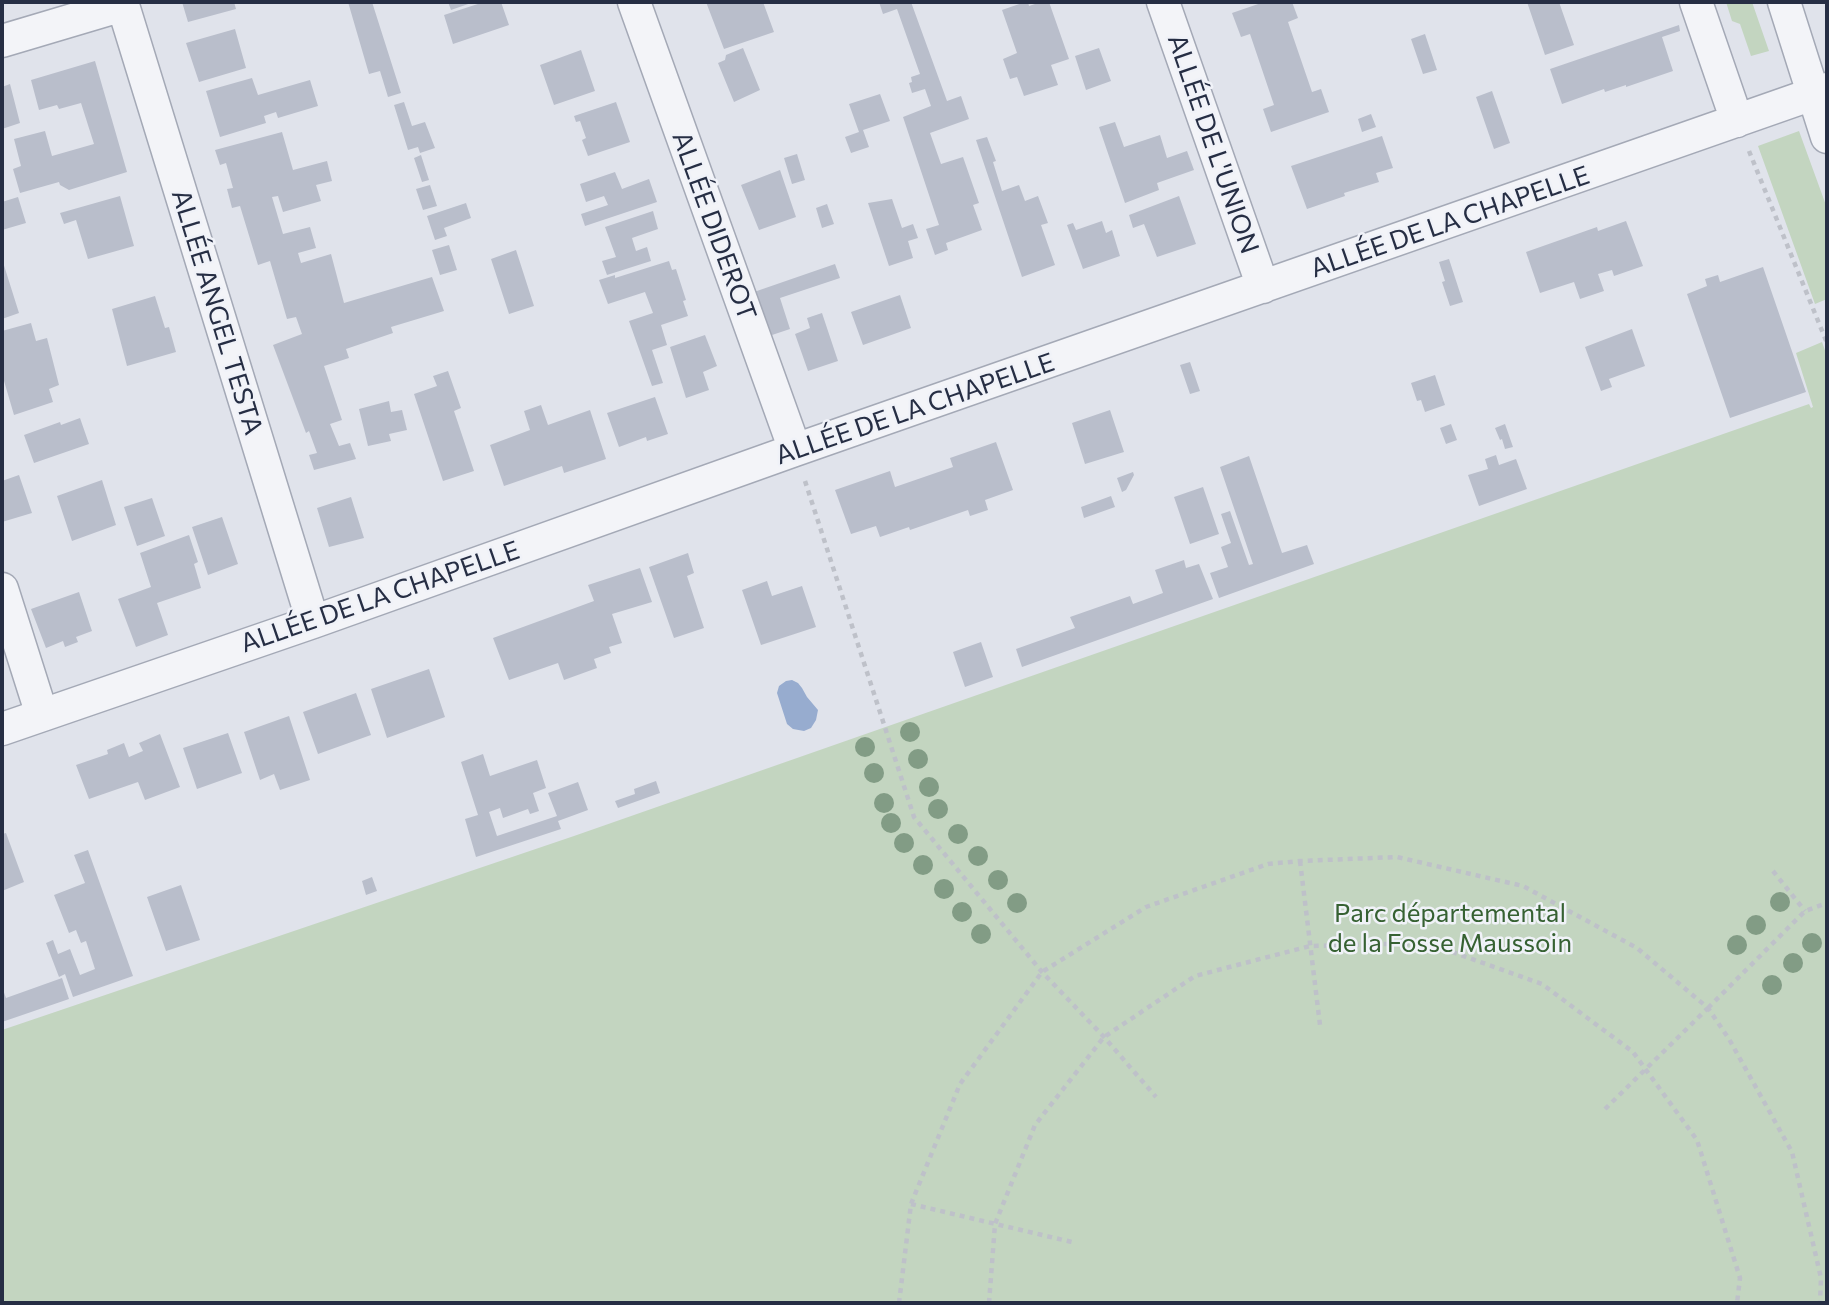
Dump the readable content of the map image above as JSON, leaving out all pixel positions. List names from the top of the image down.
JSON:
{
  "streets": {
    "street": [
      "ALLÉE DE L'UNION",
      "ALLÉE DE LA CHAPELLE",
      "ALLÉE DIDEROT",
      "ALLÉE ANGEL TESTA"
    ]
  },
  "crossings": [
    ["ALLÉE DE L'UNION", "ALLÉE DE LA CHAPELLE"],
    ["ALLÉE DE LA CHAPELLE", "ALLÉE DIDEROT"],
    ["ALLÉE DE LA CHAPELLE", "ALLÉE ANGEL TESTA"]
  ],
  "parks": ["Parc départemental de la Fosse Maussoin"]
}
